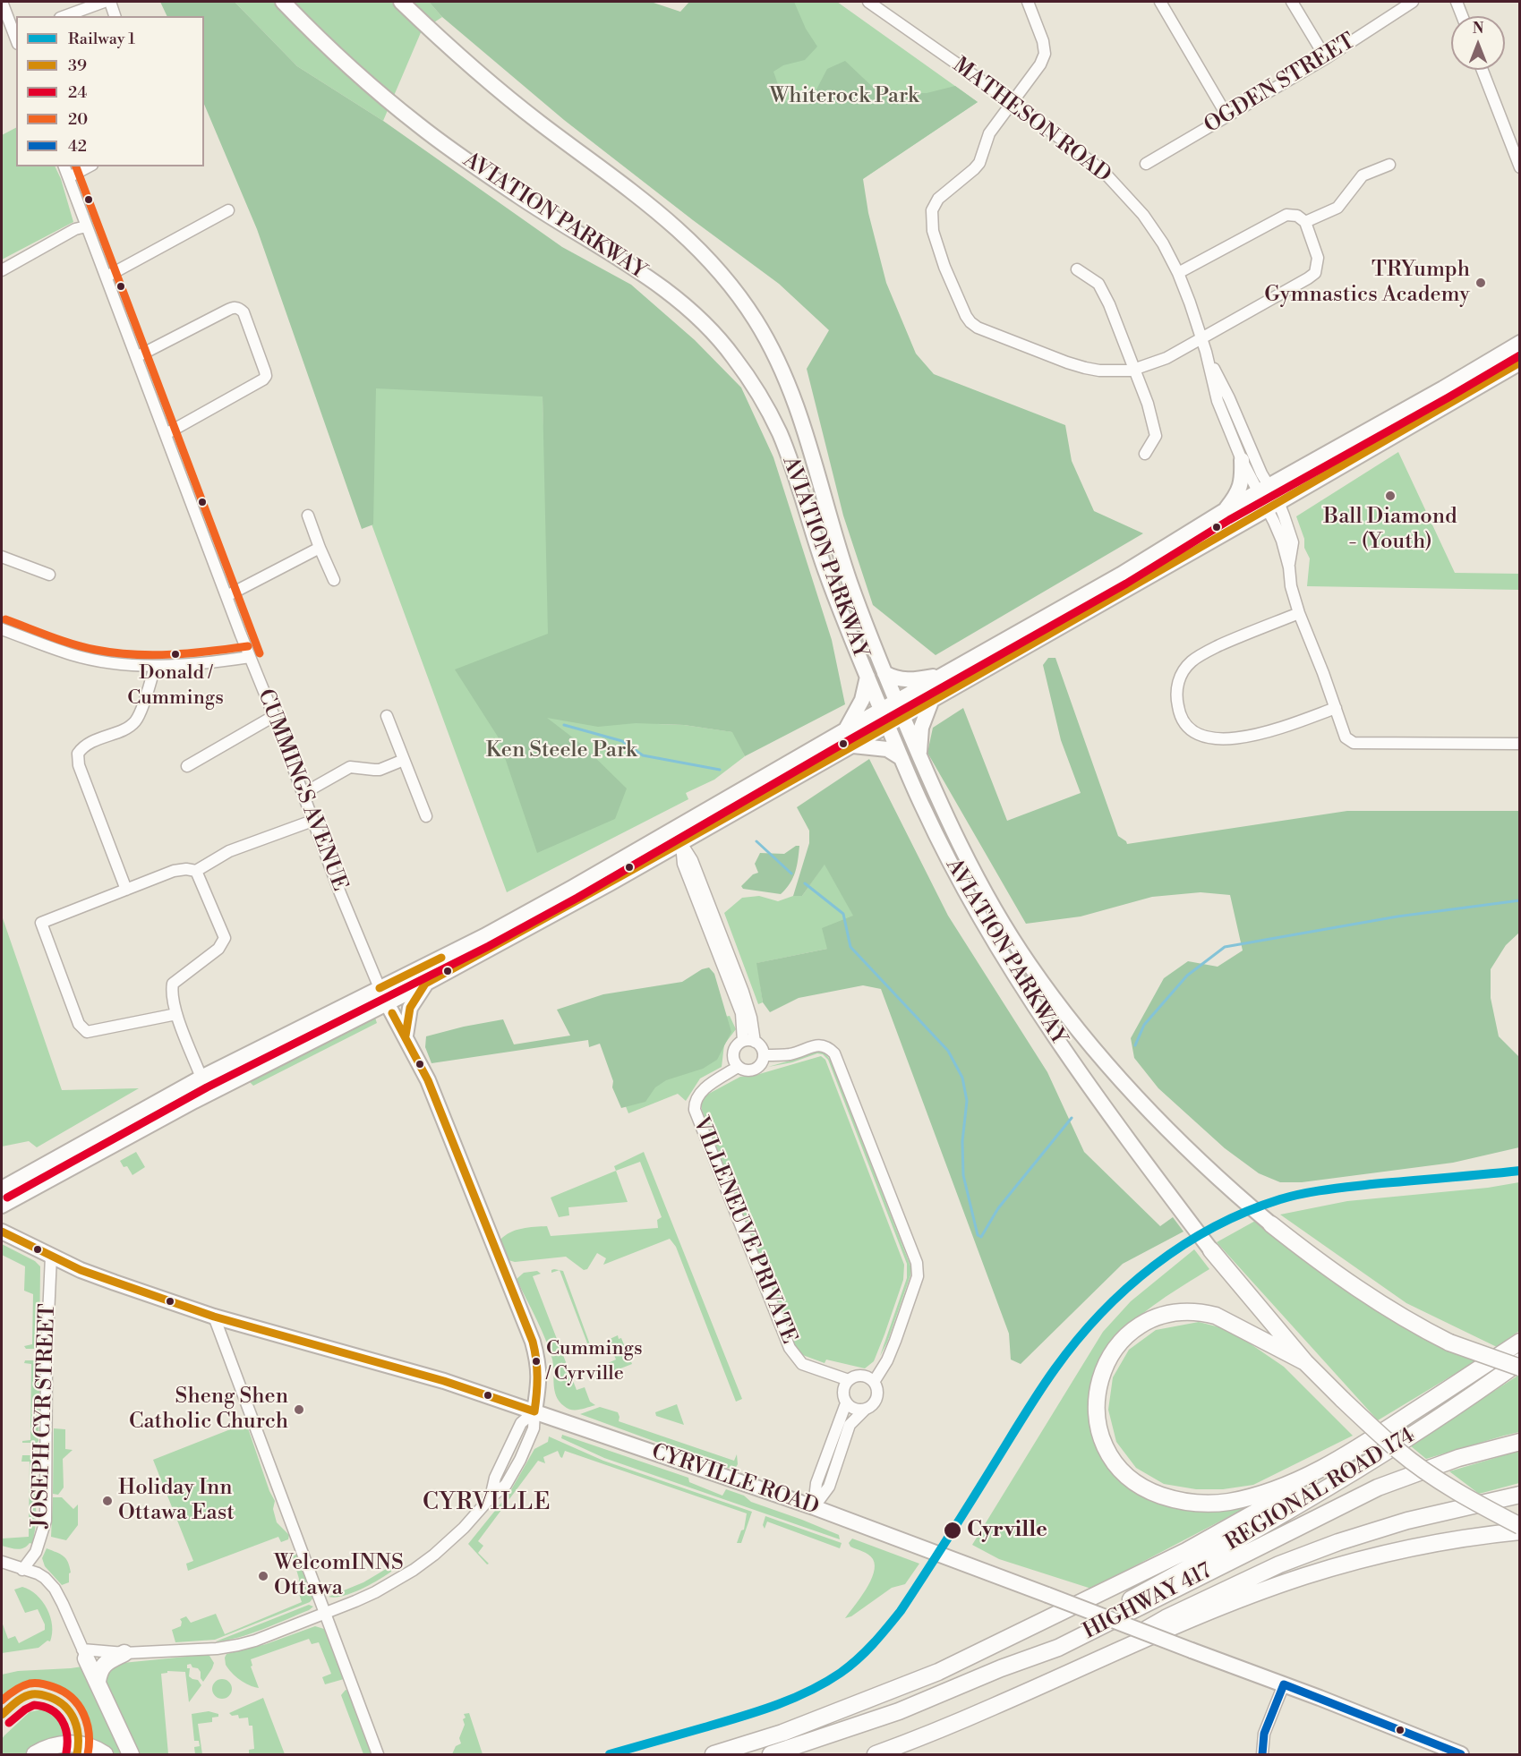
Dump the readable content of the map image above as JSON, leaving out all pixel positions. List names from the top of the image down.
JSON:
{
  "streets": {
    "highway": ["REGIONAL ROAD 174", "HIGHWAY 417"],
    "main road": ["AVIATION PARKWAY", "CUMMINGS AVENUE", "CYRVILLE ROAD"],
    "street": [
      "OGDEN STREET",
      "MATHESON ROAD",
      "VILLENEUVE PRIVATE",
      "JOSEPH CYR STREET"
    ]
  },
  "crossings": [
    ["CUMMINGS AVENUE", "CYRVILLE ROAD"],
    ["JOSEPH CYR STREET", "CYRVILLE ROAD"],
    ["REGIONAL ROAD 174", "HIGHWAY 417"]
  ],
  "districts": ["CYRVILLE"],
  "parks": ["Whiterock Park", "Ken Steele Park"],
  "places": [
    "TRYumph Gymnastics Academy",
    "Ball Diamond - (Youth)",
    "Donald / Cummings",
    "Cummings / Cyrville",
    "Sheng Shen Catholic Church",
    "Holiday Inn Ottawa East",
    "Cyrville",
    "WelcomINNS Ottawa"
  ],
  "lines": [
    "transit line 20",
    "transit line 24",
    "transit line 39",
    "rail line 1",
    "transit line 42"
  ],
  "legend": [
    "Railway 1",
    "39",
    "24",
    "20",
    "42"
  ],
  "north": "top"
}
